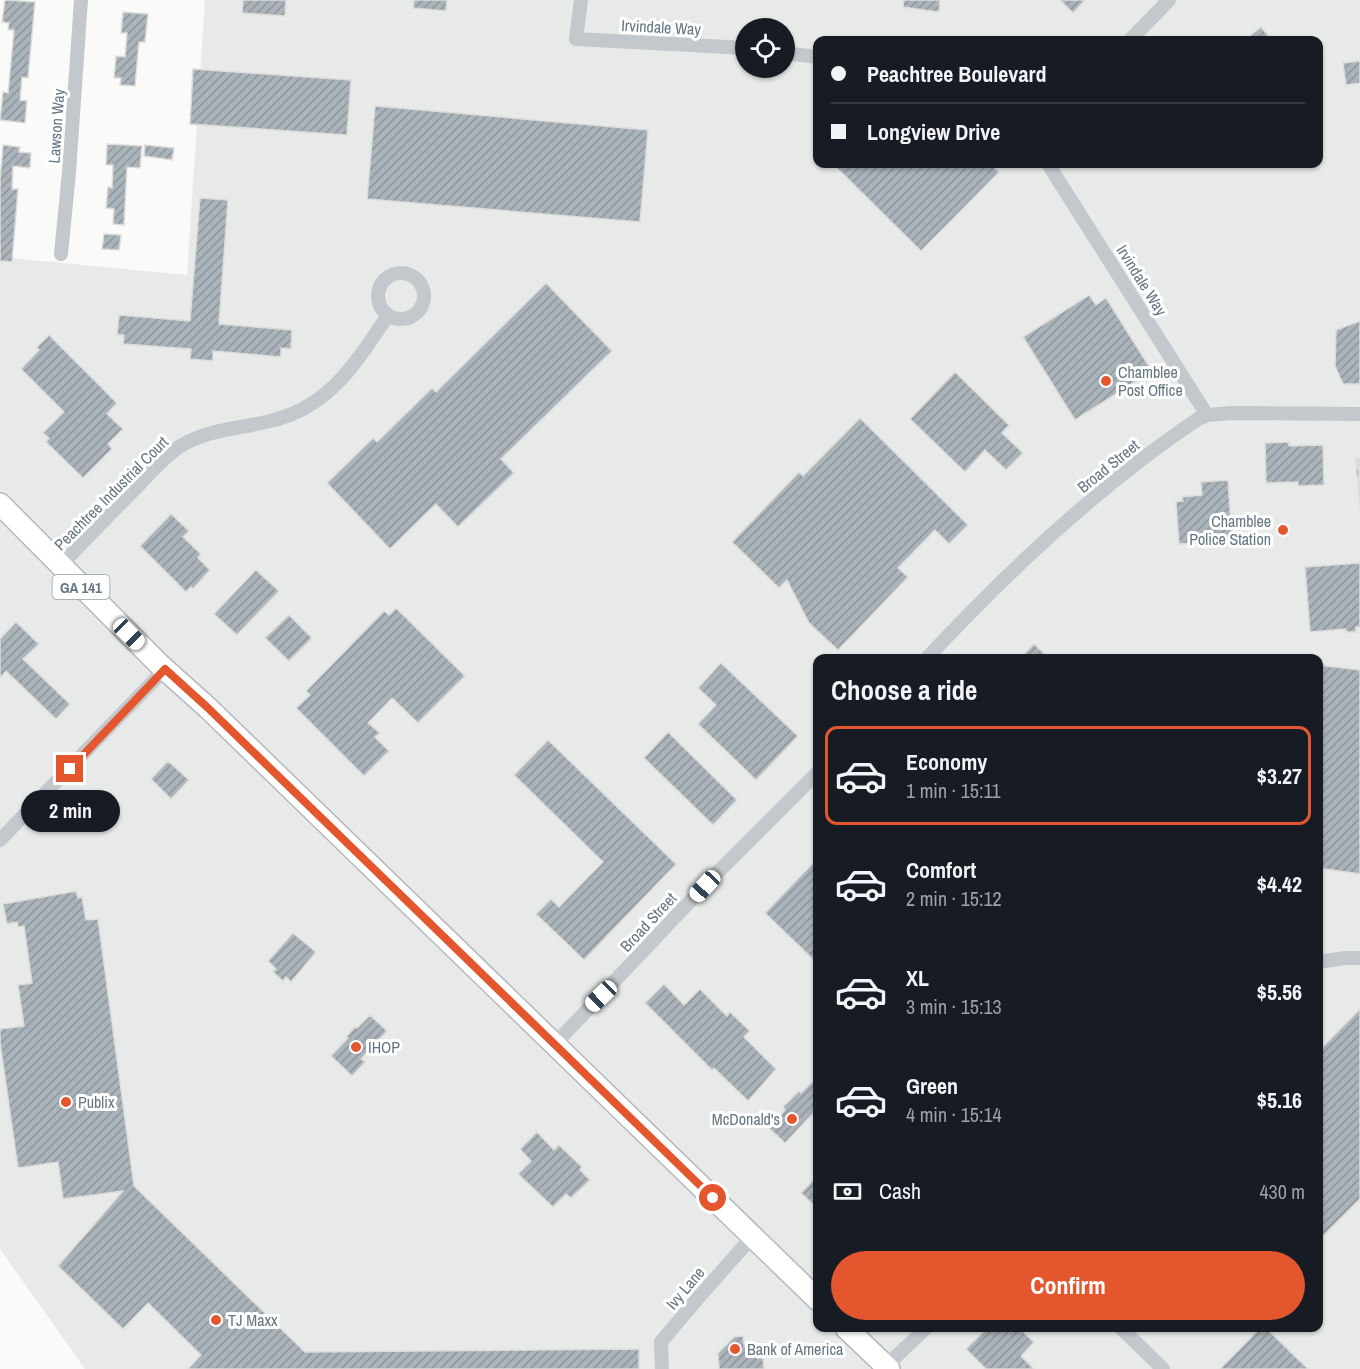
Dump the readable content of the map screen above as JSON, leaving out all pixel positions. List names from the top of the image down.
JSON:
{
  "streets": {
    "highway": ["GA 141"],
    "street": [
      "Irvindale Way",
      "Lawson Way",
      "Broad Street",
      "Peachtree Industrial Court",
      "Ivy Lane"
    ]
  },
  "crossings": [
    ["Irvindale Way", "Broad Street"],
    ["Broad Street", "GA 141"],
    ["Peachtree Industrial Court", "GA 141"],
    ["GA 141", "Ivy Lane"]
  ],
  "places": [
    "Chamblee Post Office",
    "Chamblee Police Station",
    "IHOP",
    "Publix",
    "McDonald's",
    "TJ Maxx",
    "Bank of America"
  ],
  "page": {
    "banner": ["Peachtree Boulevard", "Longview Drive"],
    "heading": "Choose a ride",
    "list": [
      {
        "name": "Economy",
        "note": "1 min · 15:11",
        "value": "$3.27"
      },
      {
        "name": "Comfort",
        "note": "2 min · 15:12",
        "value": "$4.42"
      },
      {
        "name": "XL",
        "note": "3 min · 15:13",
        "value": "$5.56"
      },
      {
        "name": "Green",
        "note": "4 min · 15:14",
        "value": "$5.16"
      }
    ],
    "bubble": "2 min",
    "pay": ["Cash", "430 m"],
    "buttons": "Confirm"
  }
}
